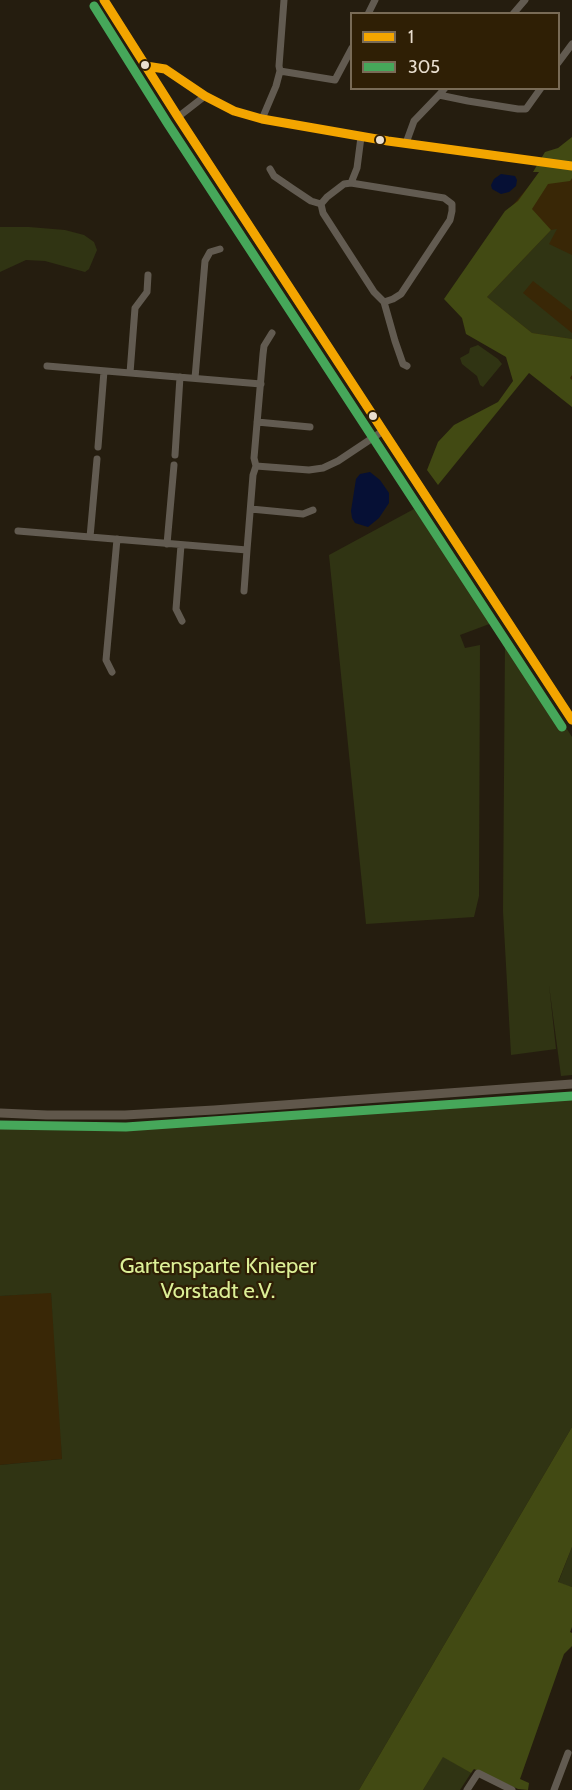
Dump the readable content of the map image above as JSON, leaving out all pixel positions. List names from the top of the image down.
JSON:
{
  "parks": ["Gartensparte Knieper Vorstadt e.V."],
  "lines": ["transit line 1", "transit line 305"],
  "legend": ["1", "305"]
}
